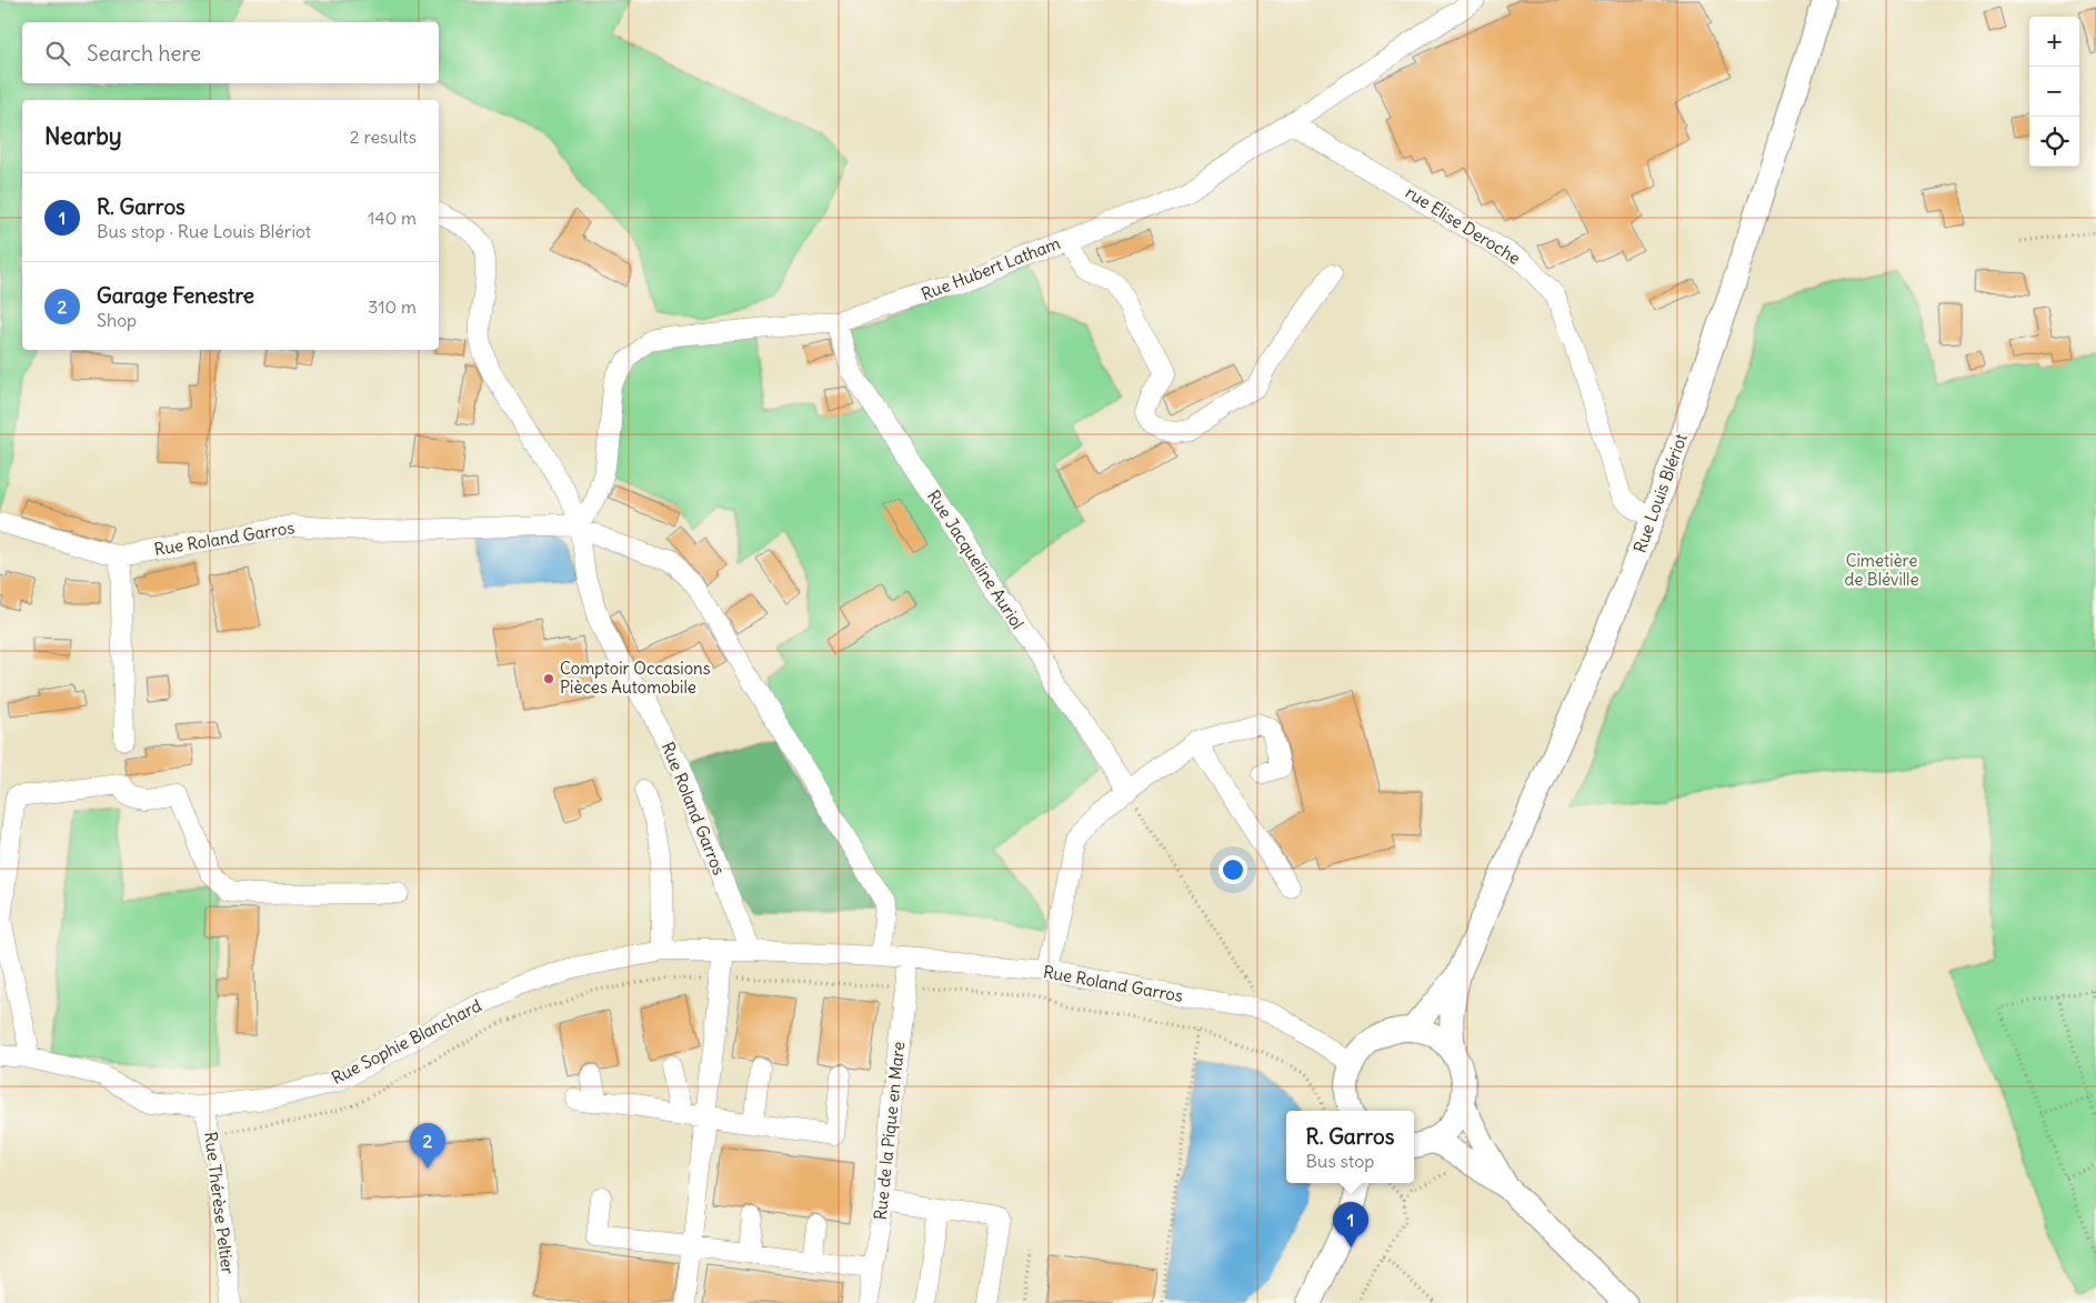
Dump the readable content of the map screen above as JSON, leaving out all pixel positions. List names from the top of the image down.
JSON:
{
  "streets": {
    "main road": ["Rue Louis Blériot"],
    "street": [
      "rue Elise Deroche",
      "Rue Hubert Latham",
      "Rue Roland Garros",
      "Rue Jacqueline Auriol",
      "Rue Sophie Blanchard",
      "Rue de la Pique en Mare",
      "Rue Thérèse Peltier"
    ]
  },
  "crossings": [
    ["rue Elise Deroche", "Rue Hubert Latham"],
    ["rue Elise Deroche", "Rue Louis Blériot"],
    ["Rue Hubert Latham", "Rue Roland Garros"],
    ["Rue Hubert Latham", "Rue Jacqueline Auriol"],
    ["Rue Roland Garros", "Rue Sophie Blanchard"],
    ["Rue Roland Garros", "Rue de la Pique en Mare"],
    ["Rue Sophie Blanchard", "Rue Thérèse Peltier"]
  ],
  "parks": ["Cimetière de Bléville"],
  "places": ["Comptoir Occasions Pièces Automobile"],
  "page": {
    "map_buttons": ["+", "−"],
    "search": "Search here",
    "heading": ["Nearby", "2 results"],
    "list": [
      {
        "mark": "1",
        "name": "R. Garros",
        "note": "Bus stop · Rue Louis Blériot",
        "value": "140 m"
      },
      {
        "mark": "2",
        "name": "Garage Fenestre",
        "note": "Shop",
        "value": "310 m"
      }
    ],
    "popup": ["R. Garros", "Bus stop"],
    "pins": ["2", "1"]
  }
}
